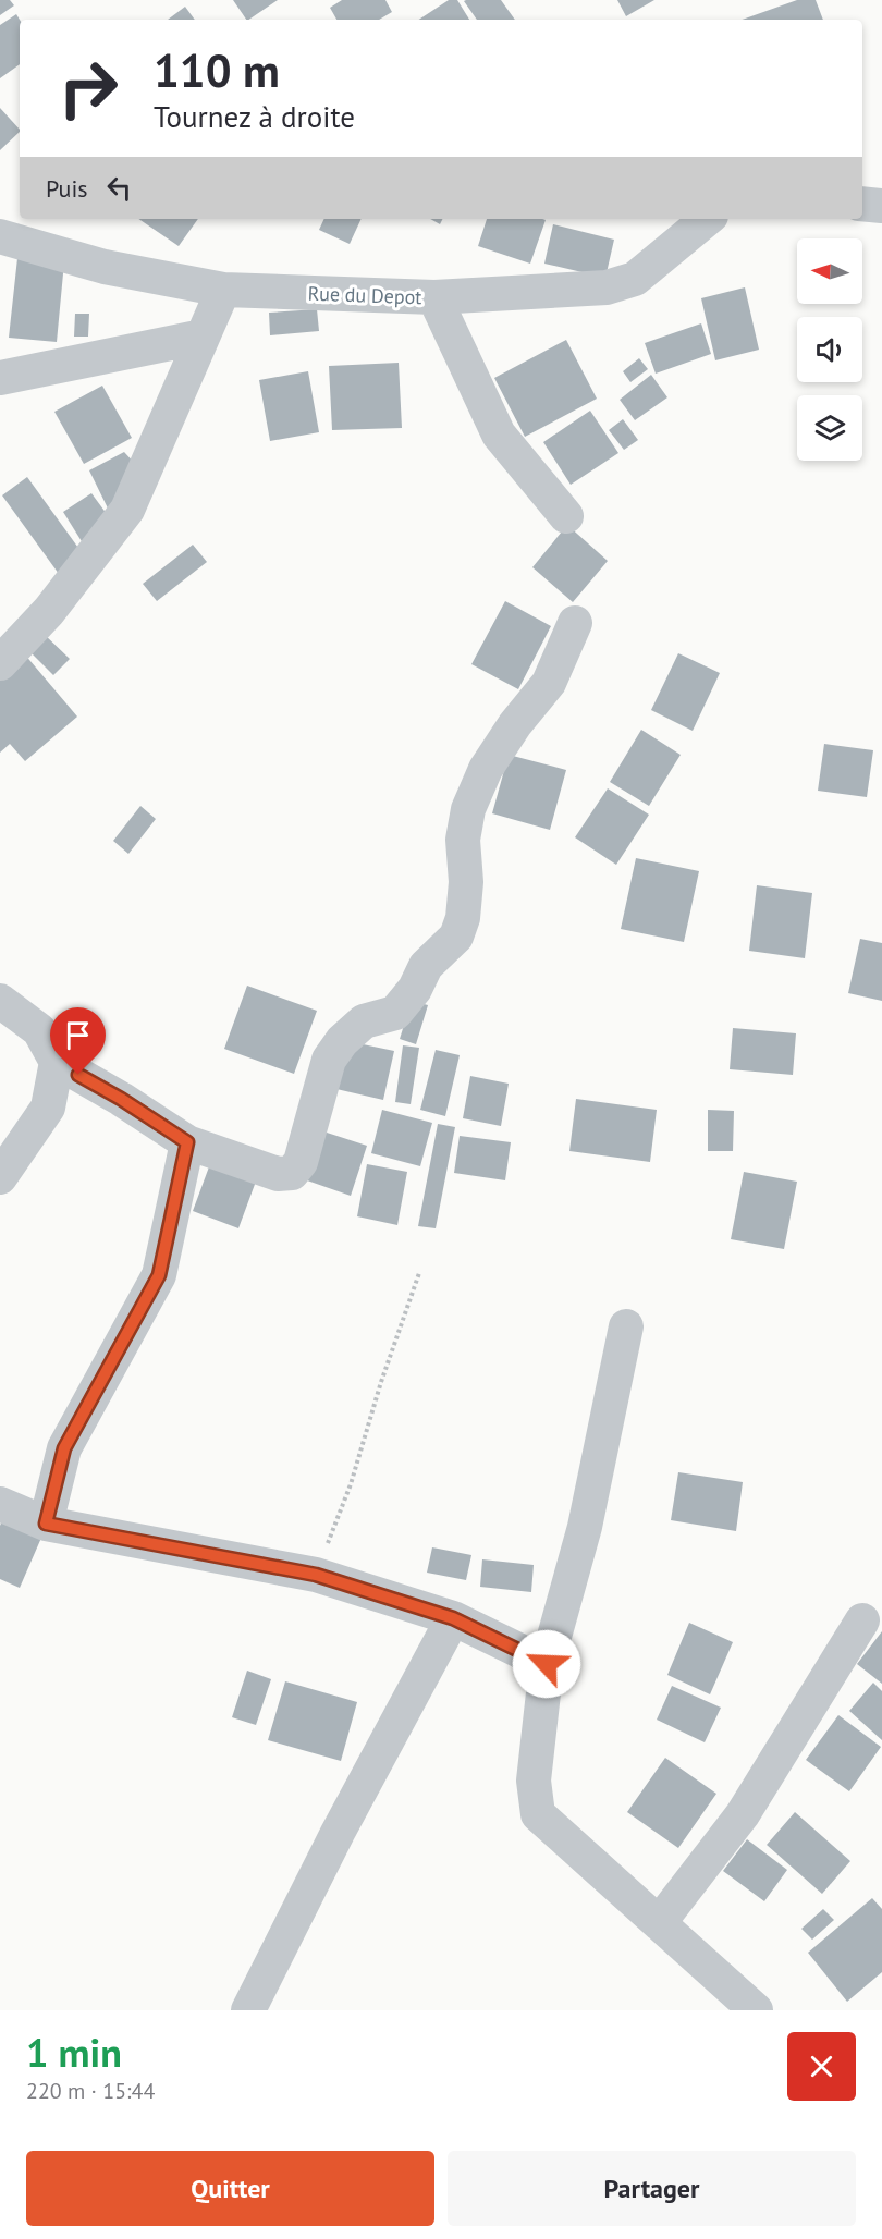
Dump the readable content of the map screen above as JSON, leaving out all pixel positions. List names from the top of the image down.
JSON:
{
  "streets": {
    "street": ["Rue du Depot"]
  },
  "north": "left",
  "page": {
    "turn": ["110 m", "Tournez à droite"],
    "then": "Puis",
    "heading": ["1 min", "220 m · 15:44"],
    "buttons": ["Quitter", "Partager"]
  }
}
